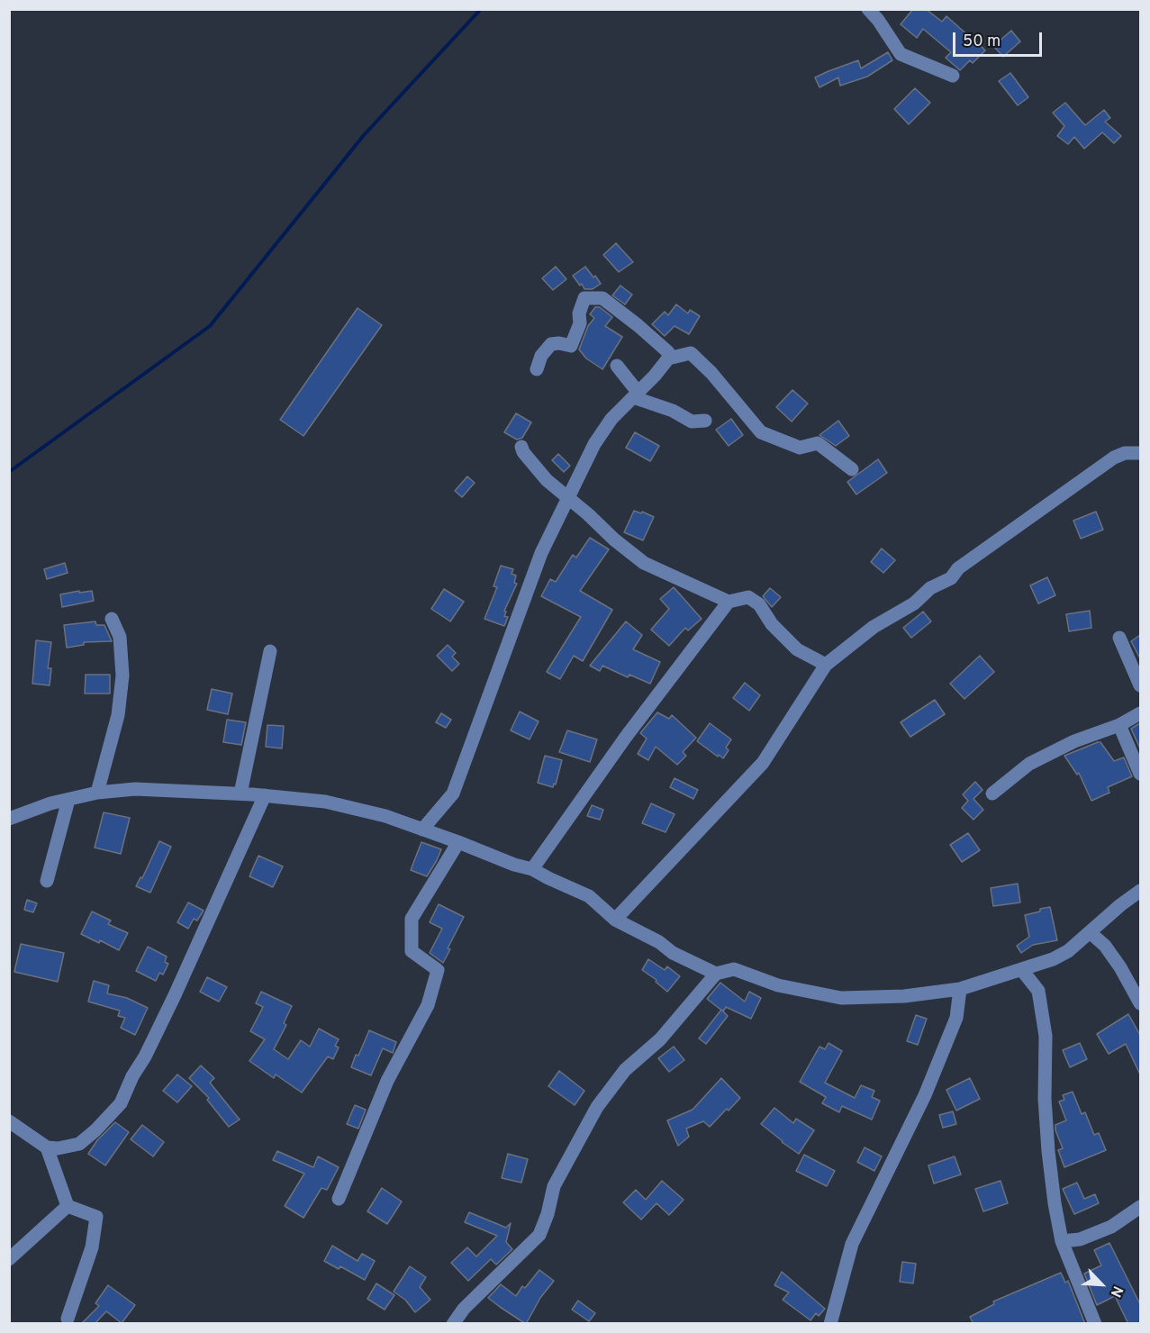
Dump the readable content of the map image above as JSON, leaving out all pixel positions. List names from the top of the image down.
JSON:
{
  "scale_bar": "50 m",
  "north": "bottom right"
}
